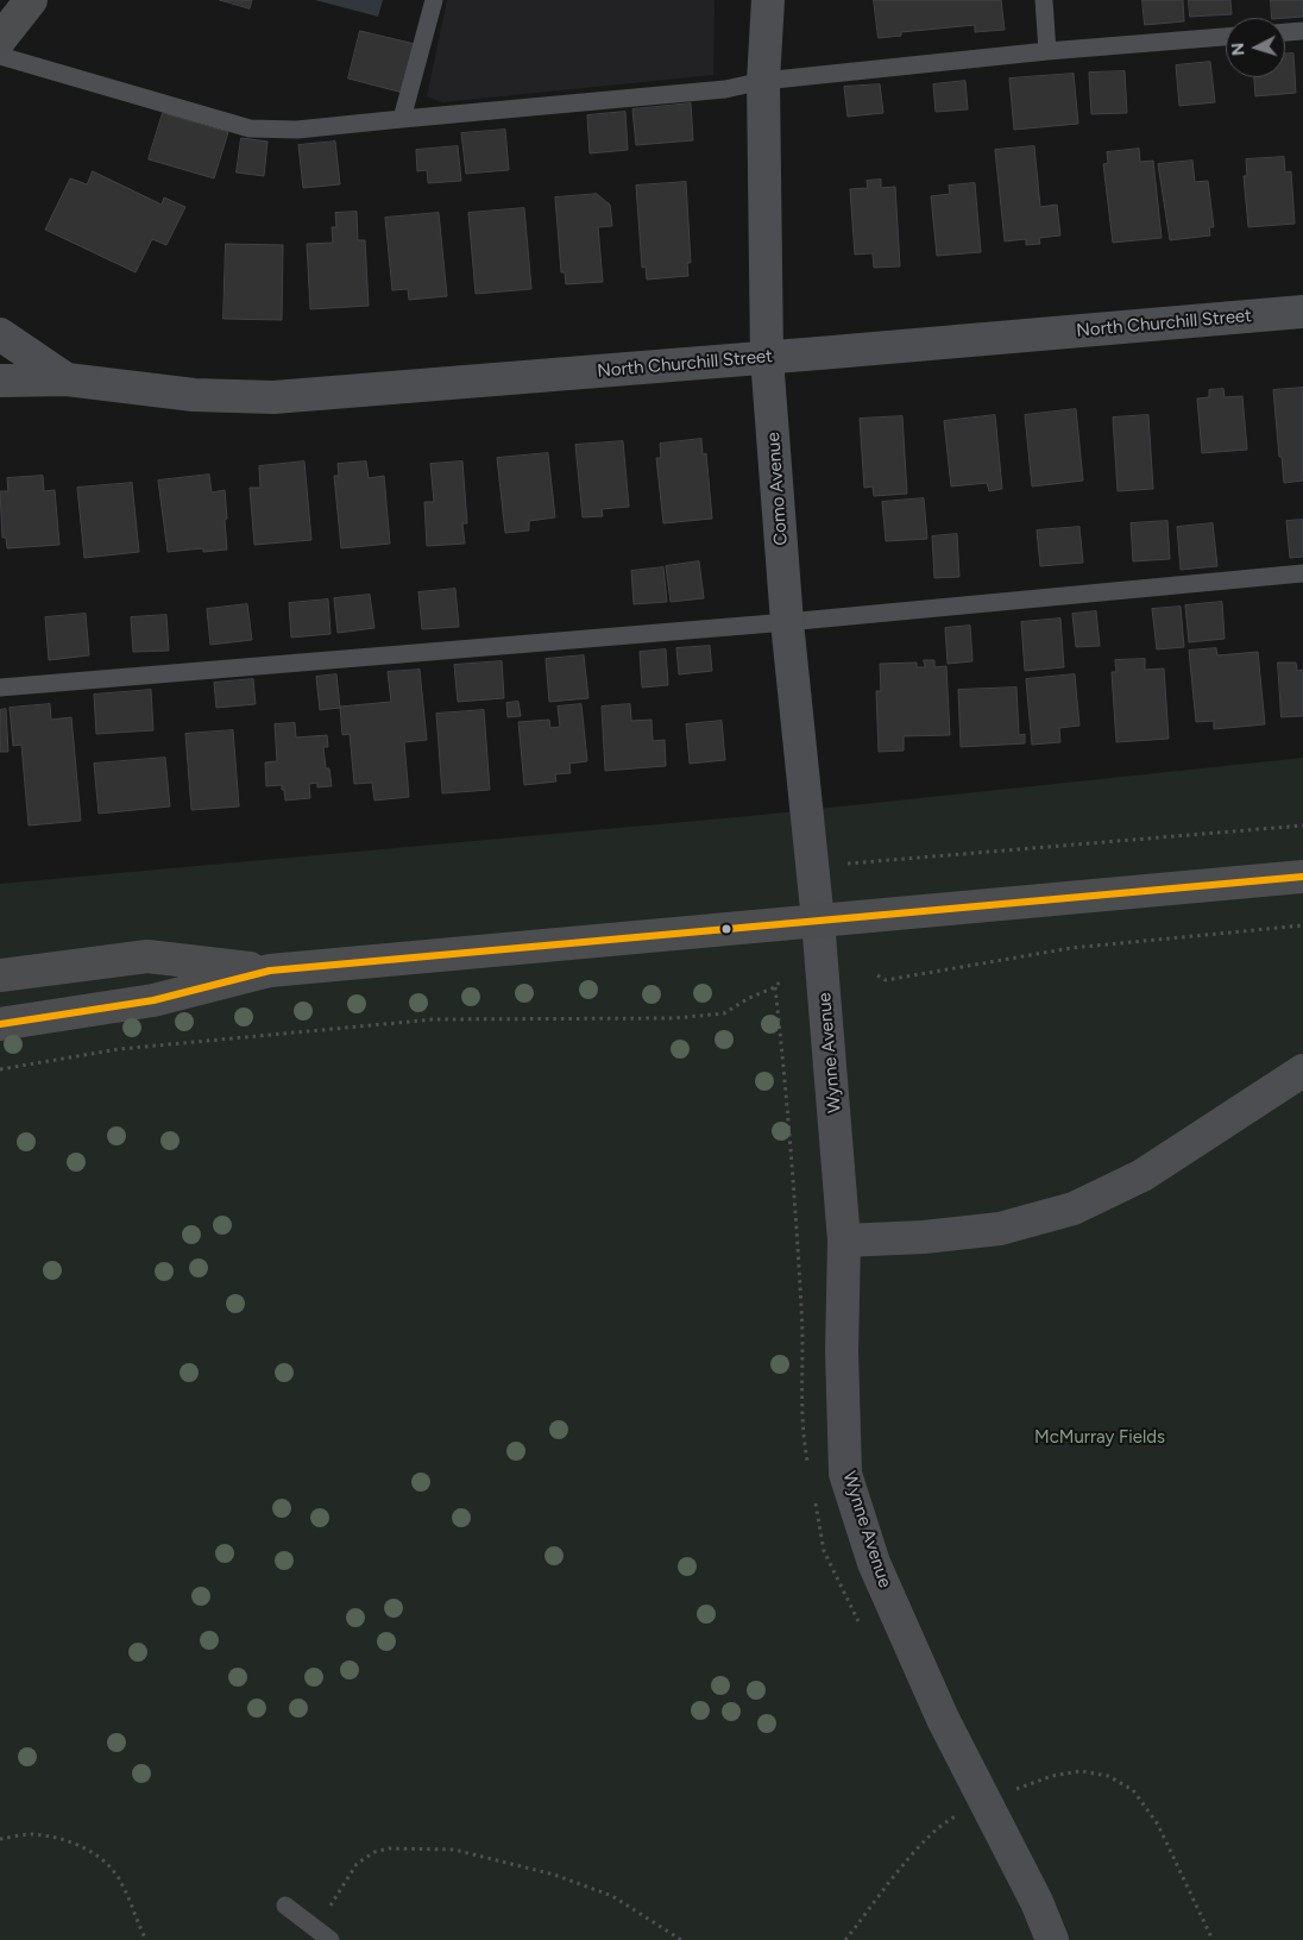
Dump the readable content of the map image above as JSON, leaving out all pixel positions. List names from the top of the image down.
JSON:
{
  "streets": {
    "street": ["North Churchill Street", "Como Avenue", "Wynne Avenue"]
  },
  "crossings": [
    ["North Churchill Street", "Como Avenue"],
    ["Como Avenue", "Wynne Avenue"]
  ],
  "parks": ["McMurray Fields"],
  "north": "left"
}
